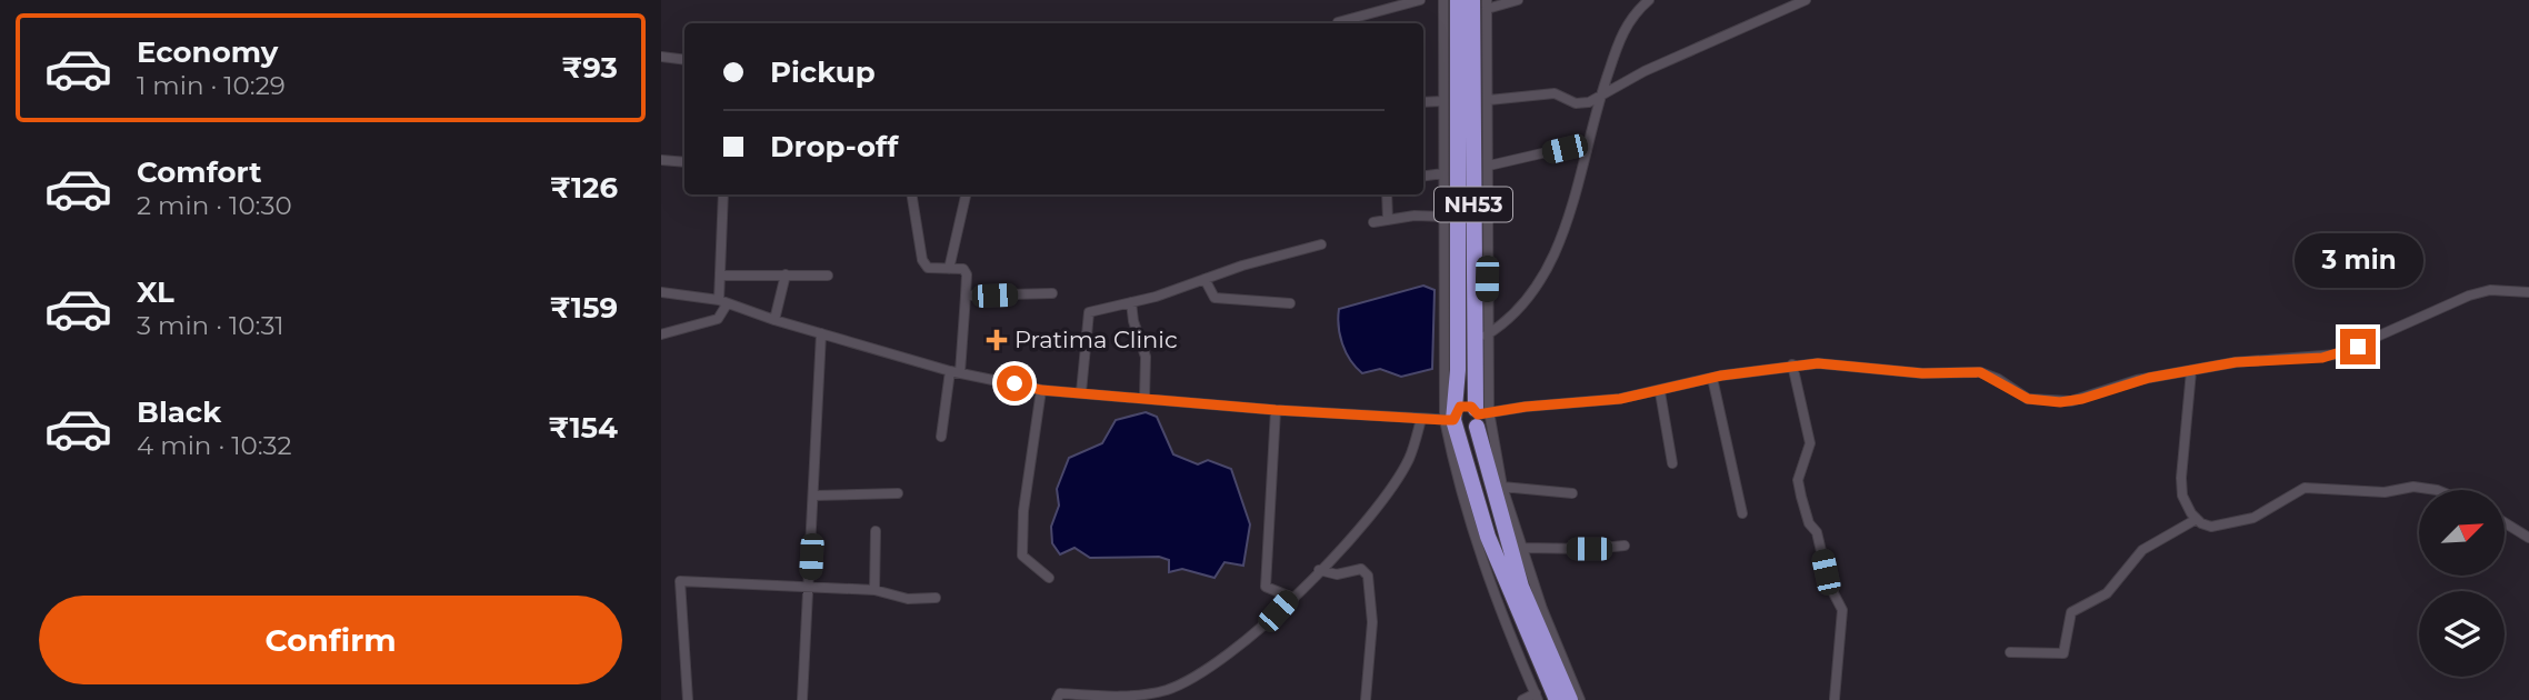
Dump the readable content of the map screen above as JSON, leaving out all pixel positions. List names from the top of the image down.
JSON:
{
  "streets": {
    "highway": ["NH53"]
  },
  "places": {
    "health": ["Pratima Clinic"]
  },
  "north": "top right",
  "page": {
    "list": [
      {
        "name": "Economy",
        "note": "1 min · 10:29",
        "value": "₹93"
      },
      {
        "name": "Comfort",
        "note": "2 min · 10:30",
        "value": "₹126"
      },
      {
        "name": "XL",
        "note": "3 min · 10:31",
        "value": "₹159"
      },
      {
        "name": "Black",
        "note": "4 min · 10:32",
        "value": "₹154"
      }
    ],
    "banner": ["Pickup", "Drop-off"],
    "bubble": "3 min",
    "buttons": "Confirm"
  }
}
